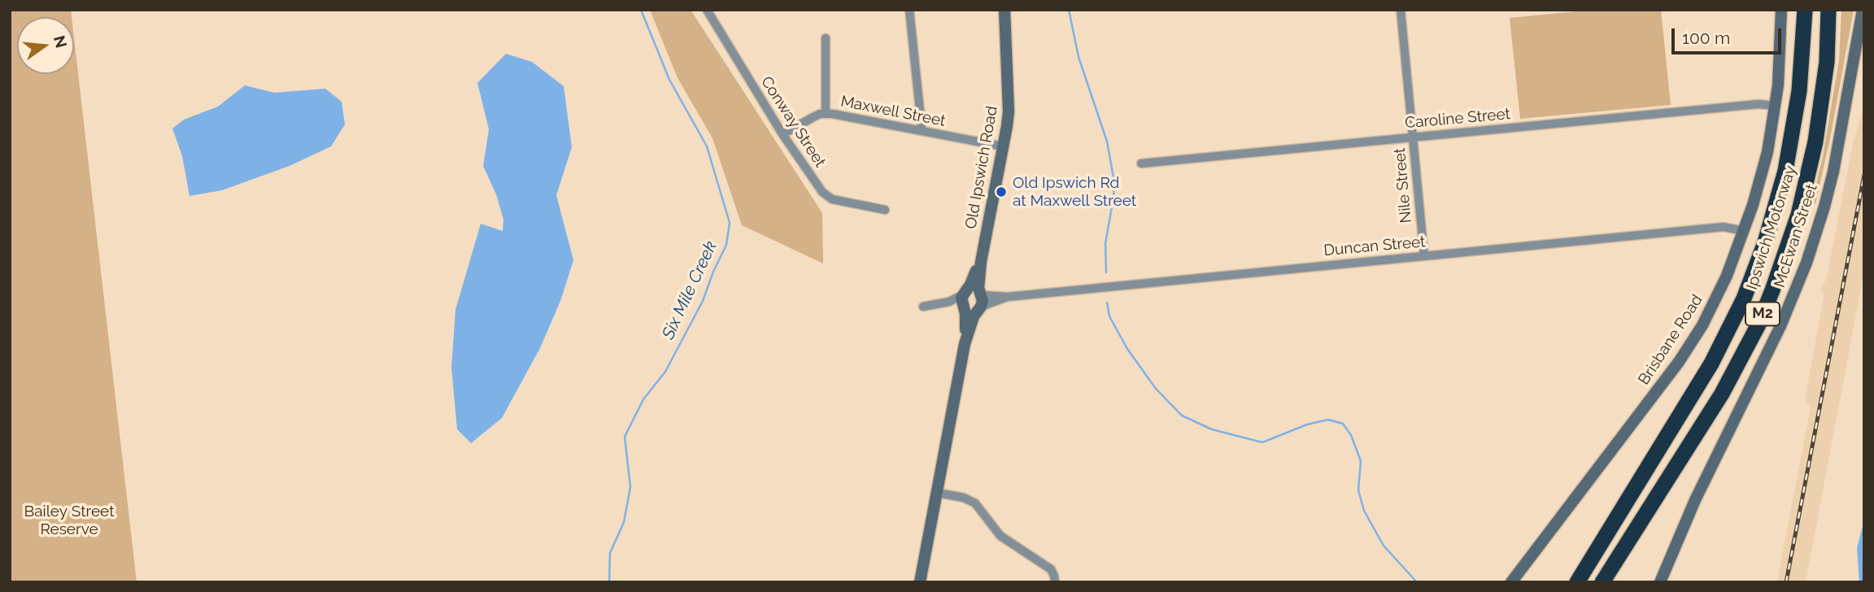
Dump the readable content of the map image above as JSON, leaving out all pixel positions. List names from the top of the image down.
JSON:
{
  "streets": {
    "highway": ["Ipswich Motorway", "M2"],
    "main road": ["Old Ipswich Road", "McEwan Street", "Brisbane Road"],
    "street": [
      "Maxwell Street",
      "Caroline Street",
      "Conway Street",
      "Nile Street",
      "Duncan Street"
    ]
  },
  "crossings": [
    ["Maxwell Street", "Conway Street"],
    ["Maxwell Street", "Old Ipswich Road"],
    ["Caroline Street", "Nile Street"],
    ["Caroline Street", "Brisbane Road"],
    ["Old Ipswich Road", "Duncan Street"],
    ["Nile Street", "Duncan Street"],
    ["Duncan Street", "Brisbane Road"]
  ],
  "water": ["Six Mile Creek"],
  "parks": ["Bailey Street Reserve"],
  "places": ["Old Ipswich Rd at Maxwell Street"],
  "scale_bar": "100 m",
  "north": "right"
}
